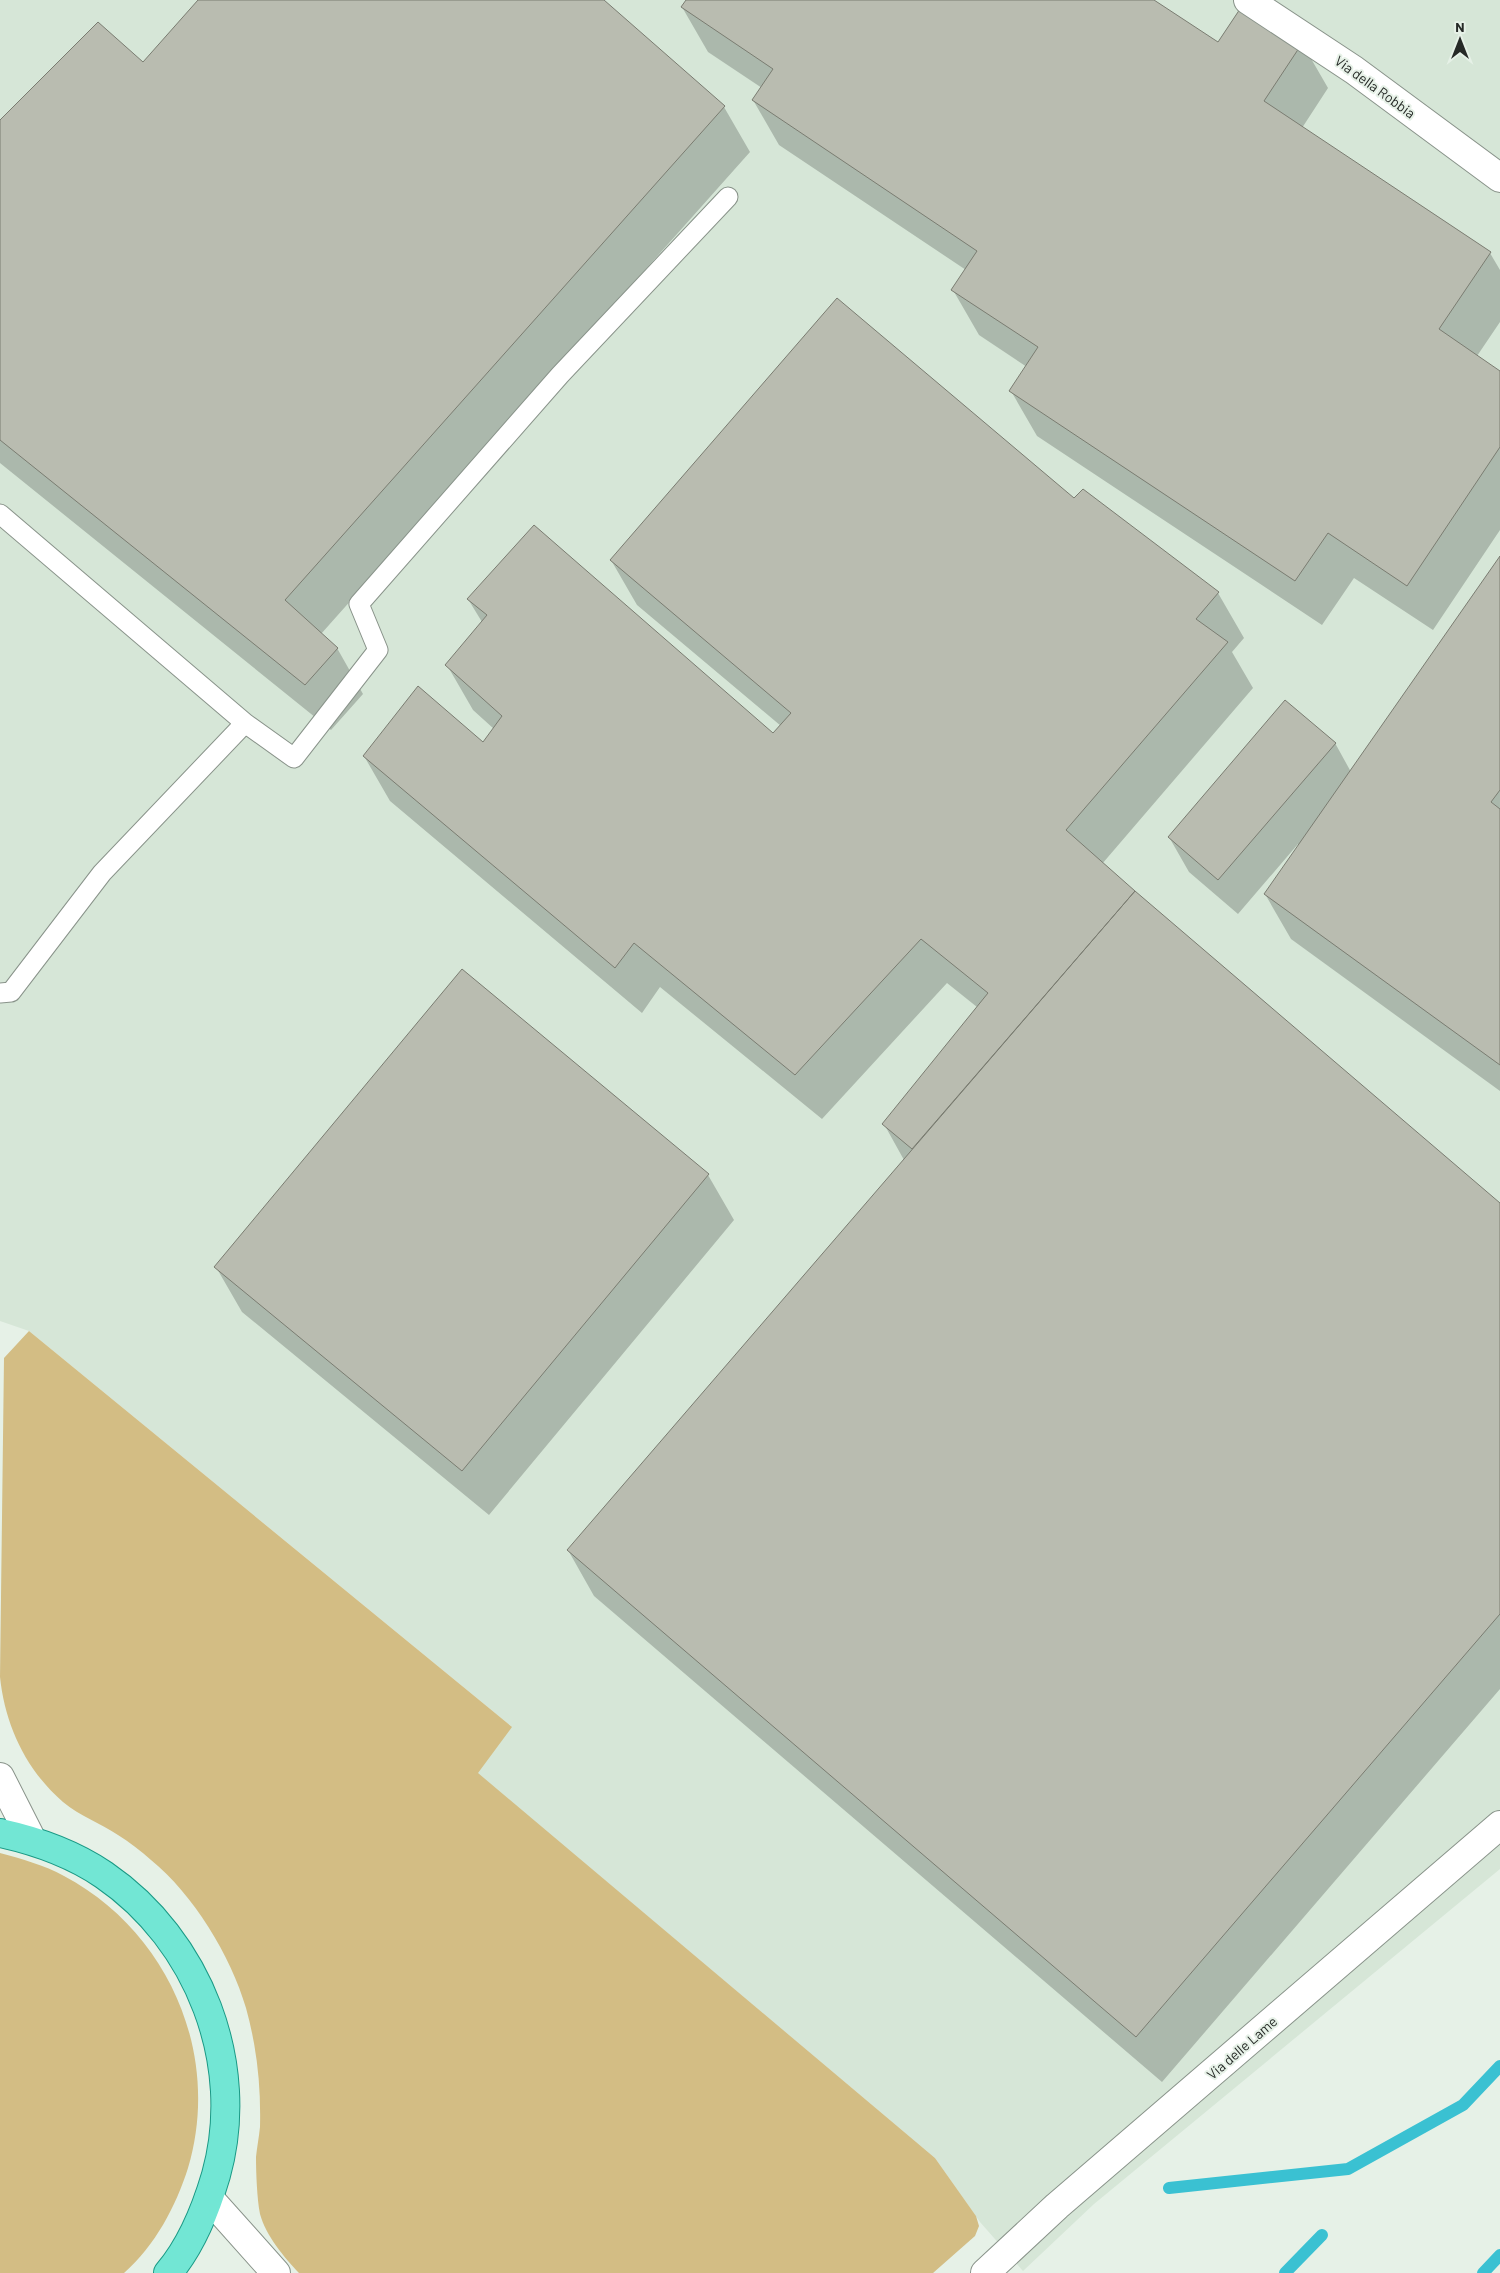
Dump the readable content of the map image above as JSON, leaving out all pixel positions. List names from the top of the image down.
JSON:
{
  "streets": {
    "street": ["Via della Robbia", "Via delle Lame"]
  },
  "north": "top"
}
